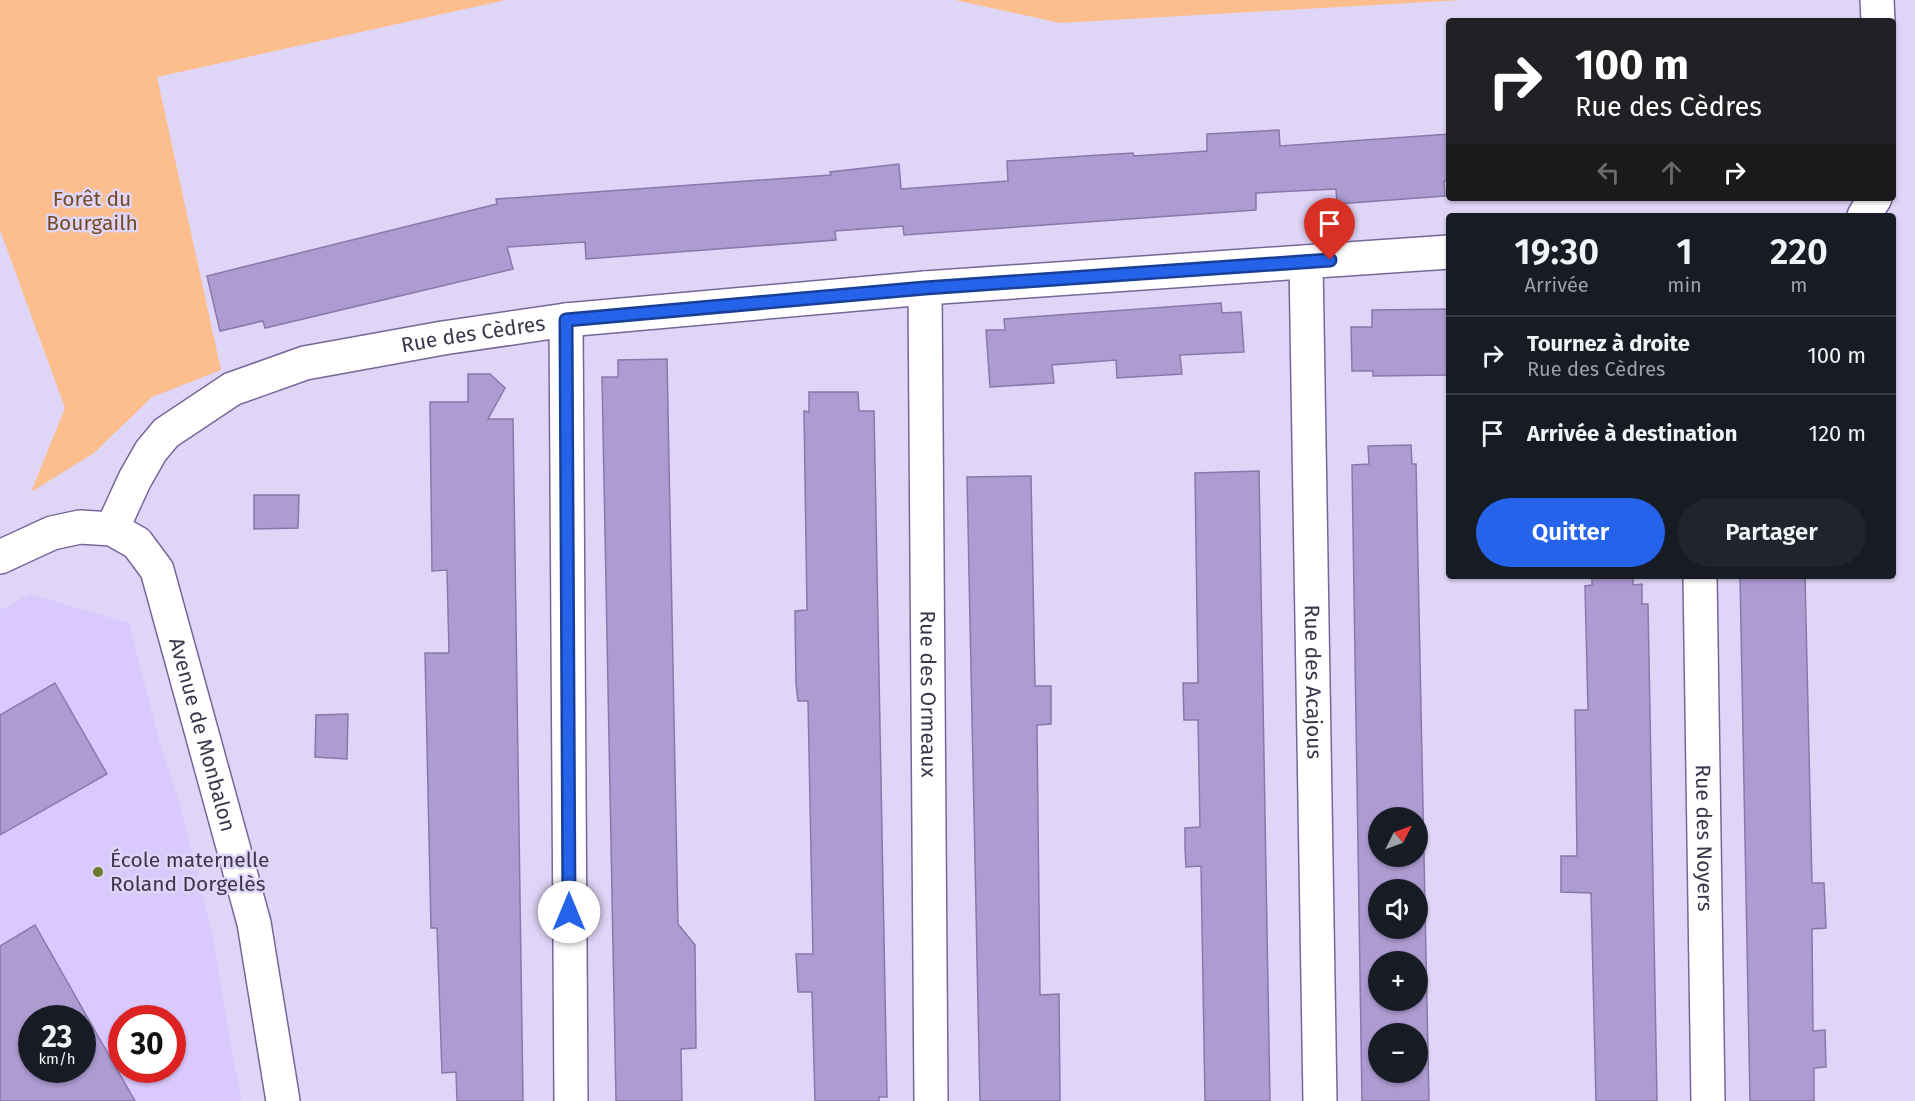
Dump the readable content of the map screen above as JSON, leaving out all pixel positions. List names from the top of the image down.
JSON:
{
  "streets": {
    "street": [
      "Rue des Cèdres",
      "Rue des Acajous",
      "Rue des Ormeaux",
      "Avenue de Monbalon",
      "Rue des Noyers"
    ]
  },
  "crossings": [
    ["Rue des Cèdres", "Rue des Acajous"],
    ["Rue des Cèdres", "Rue des Ormeaux"],
    ["Rue des Cèdres", "Avenue de Monbalon"]
  ],
  "parks": ["Forêt du Bourgailh"],
  "places": ["École maternelle Roland Dorgelès"],
  "north": "top right",
  "page": {
    "turn": ["100 m", "Rue des Cèdres"],
    "eta": [
      "19:30",
      "Arrivée",
      "1",
      "min",
      "220",
      "m"
    ],
    "list": [
      {
        "name": "Tournez à droite",
        "note": "Rue des Cèdres",
        "value": "100 m"
      },
      {
        "name": "Arrivée à destination",
        "value": "120 m"
      }
    ],
    "buttons": ["Quitter", "Partager"],
    "map_buttons": ["+", "−"],
    "speed": "23 km/h",
    "limit": "30"
  }
}
